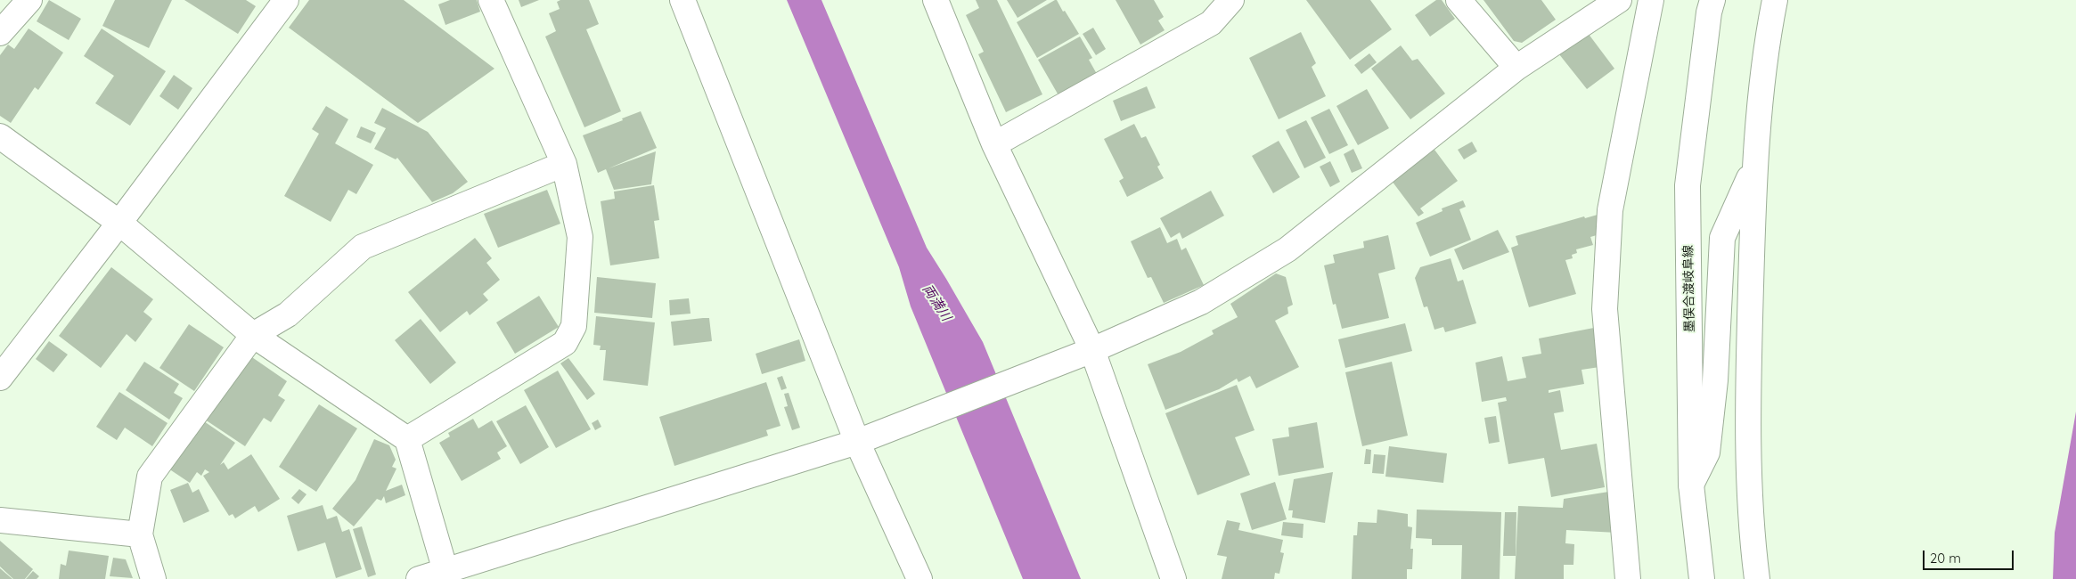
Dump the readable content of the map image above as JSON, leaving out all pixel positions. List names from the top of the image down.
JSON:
{
  "streets": {
    "street": ["墨俣合渡岐阜線"]
  },
  "water": ["両満川"],
  "scale_bar": "20 m"
}
